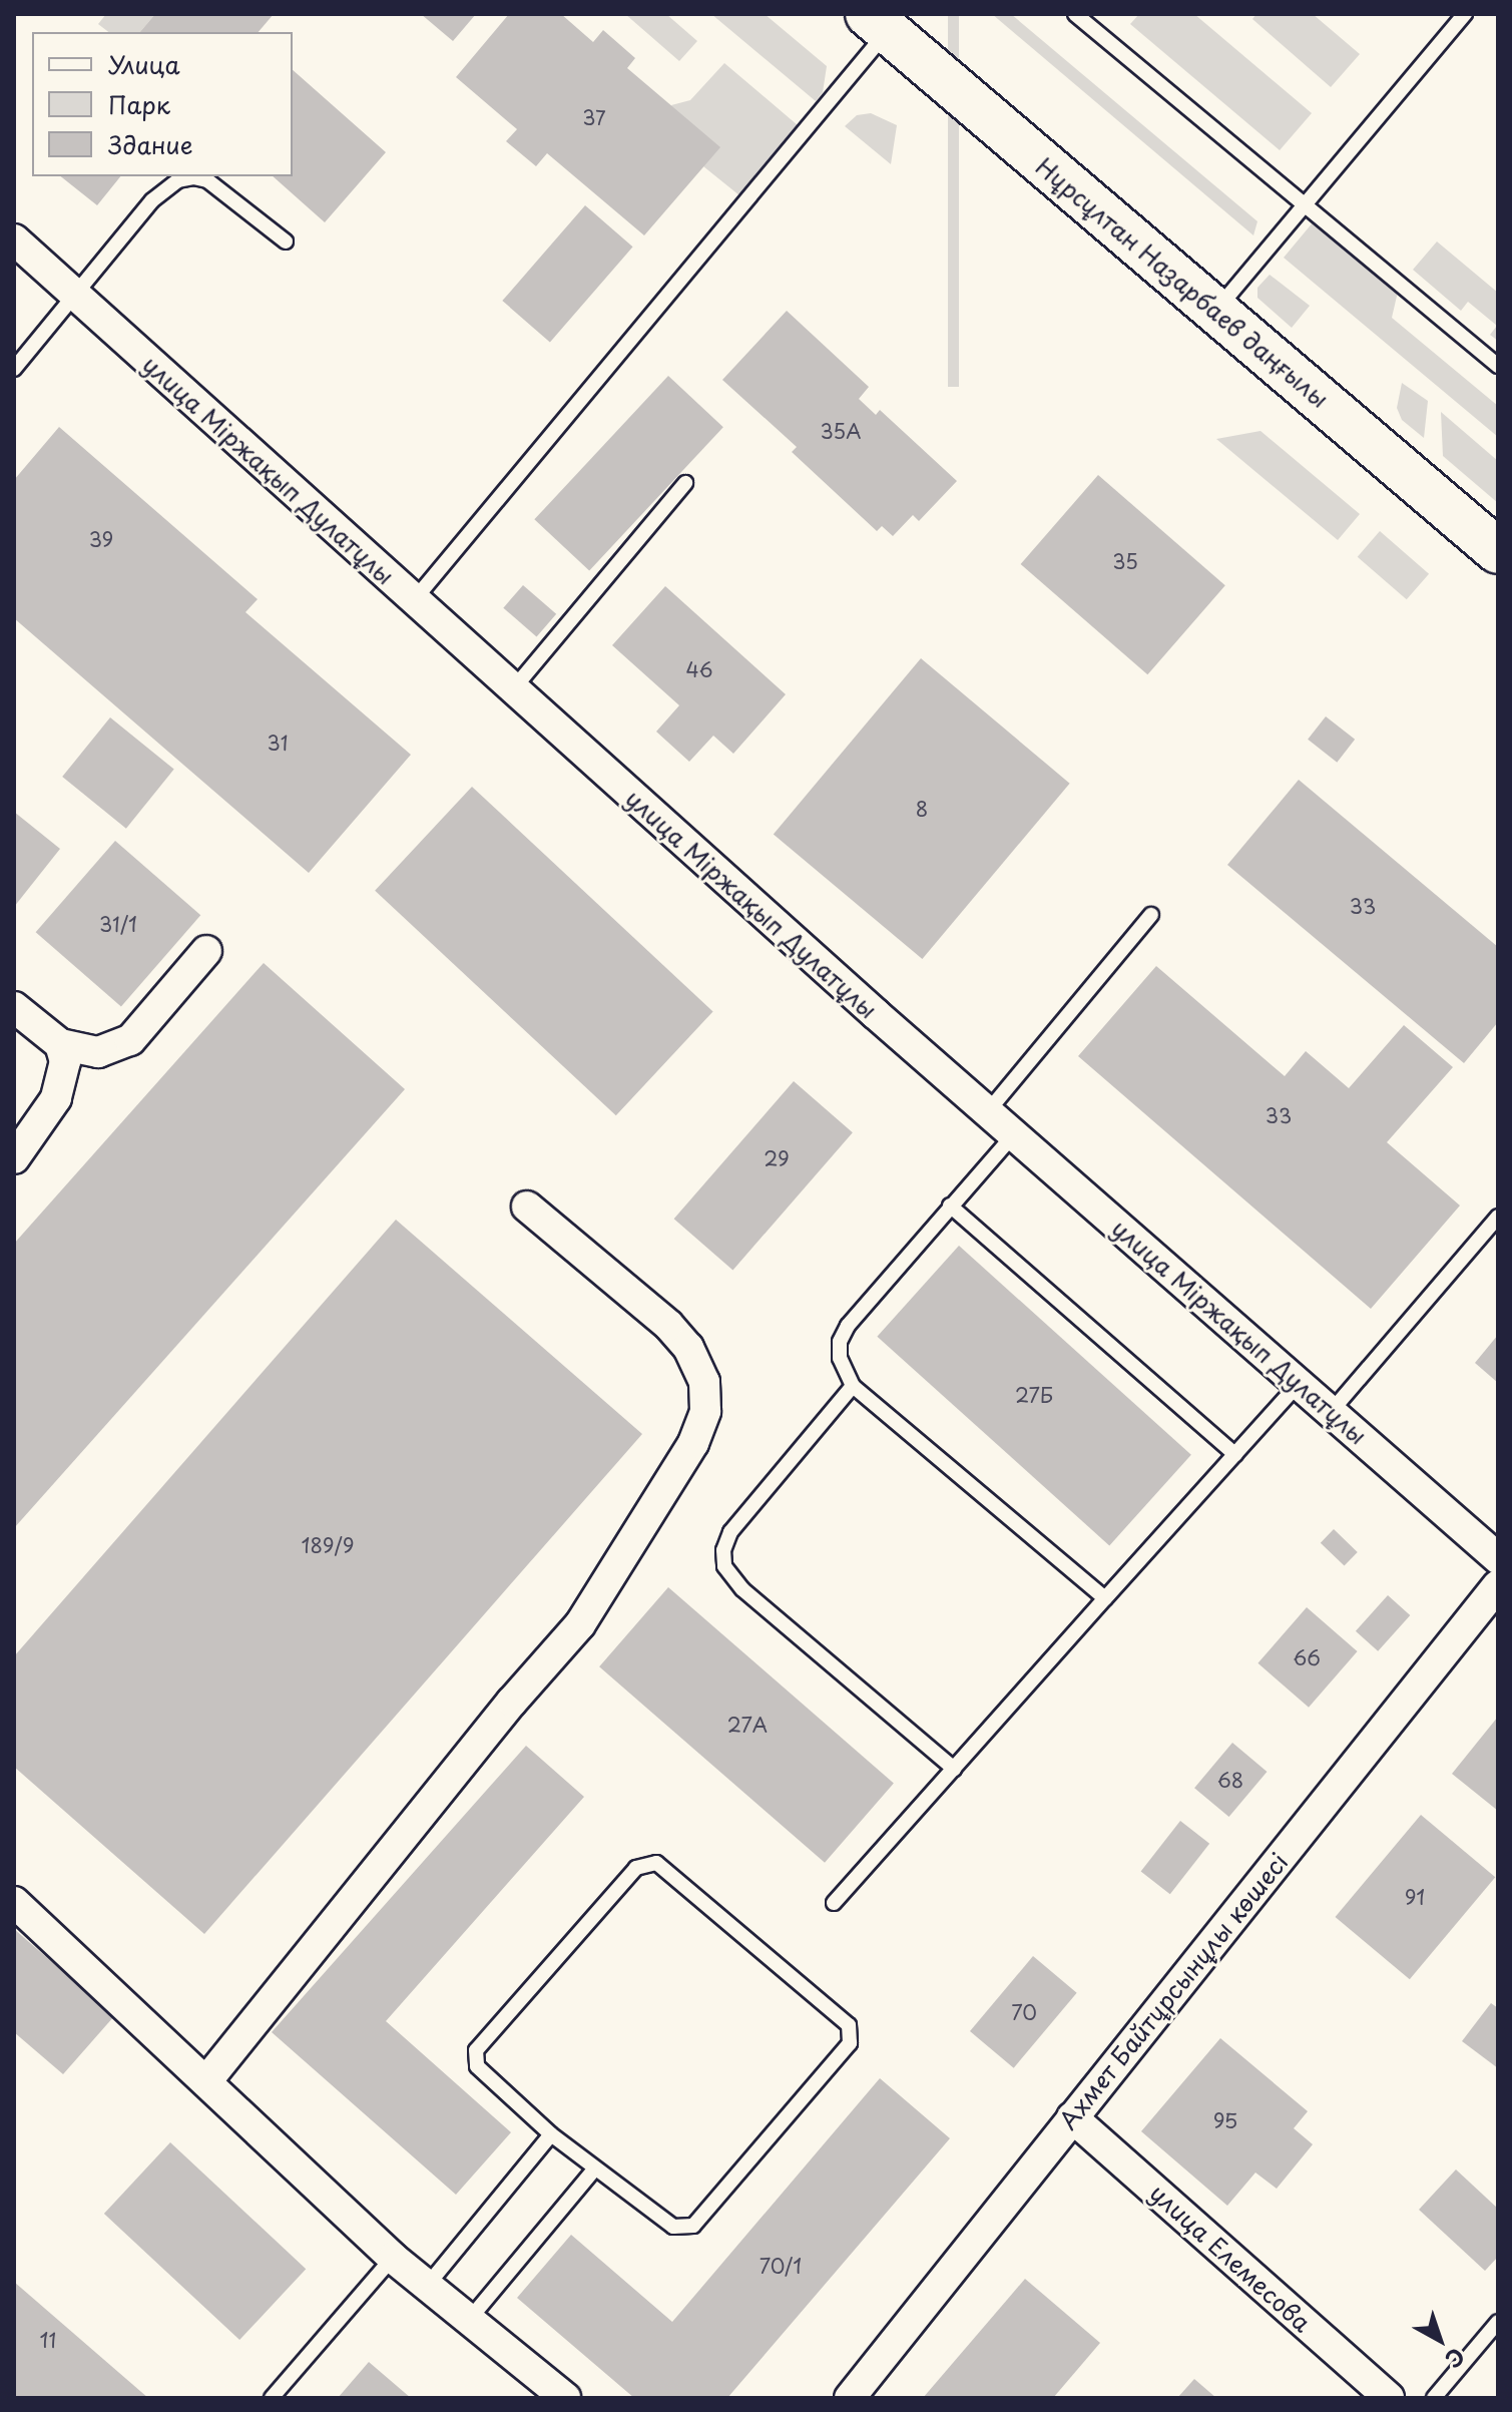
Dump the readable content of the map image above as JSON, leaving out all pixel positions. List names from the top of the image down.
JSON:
{
  "streets": {
    "highway": ["Нұрсұлтан Назарбаев даңғылы"],
    "street": ["улица Міржақып Дулатұлы", "Ахмет Байтұрсынұлы көшесі", "улица Елемесова"]
  },
  "crossings": [
    ["Ахмет Байтұрсынұлы көшесі", "улица Елемесова"]
  ],
  "house_numbers": [
    "37",
    "35А",
    "39",
    "35",
    "46",
    "31",
    "8",
    "33",
    "31/1",
    "33",
    "29",
    "27Б",
    "189/9",
    "66",
    "27А",
    "68",
    "91",
    "70",
    "95",
    "70/1",
    "11"
  ],
  "legend": ["Улица", "Парк", "Здание"],
  "north": "bottom right"
}
